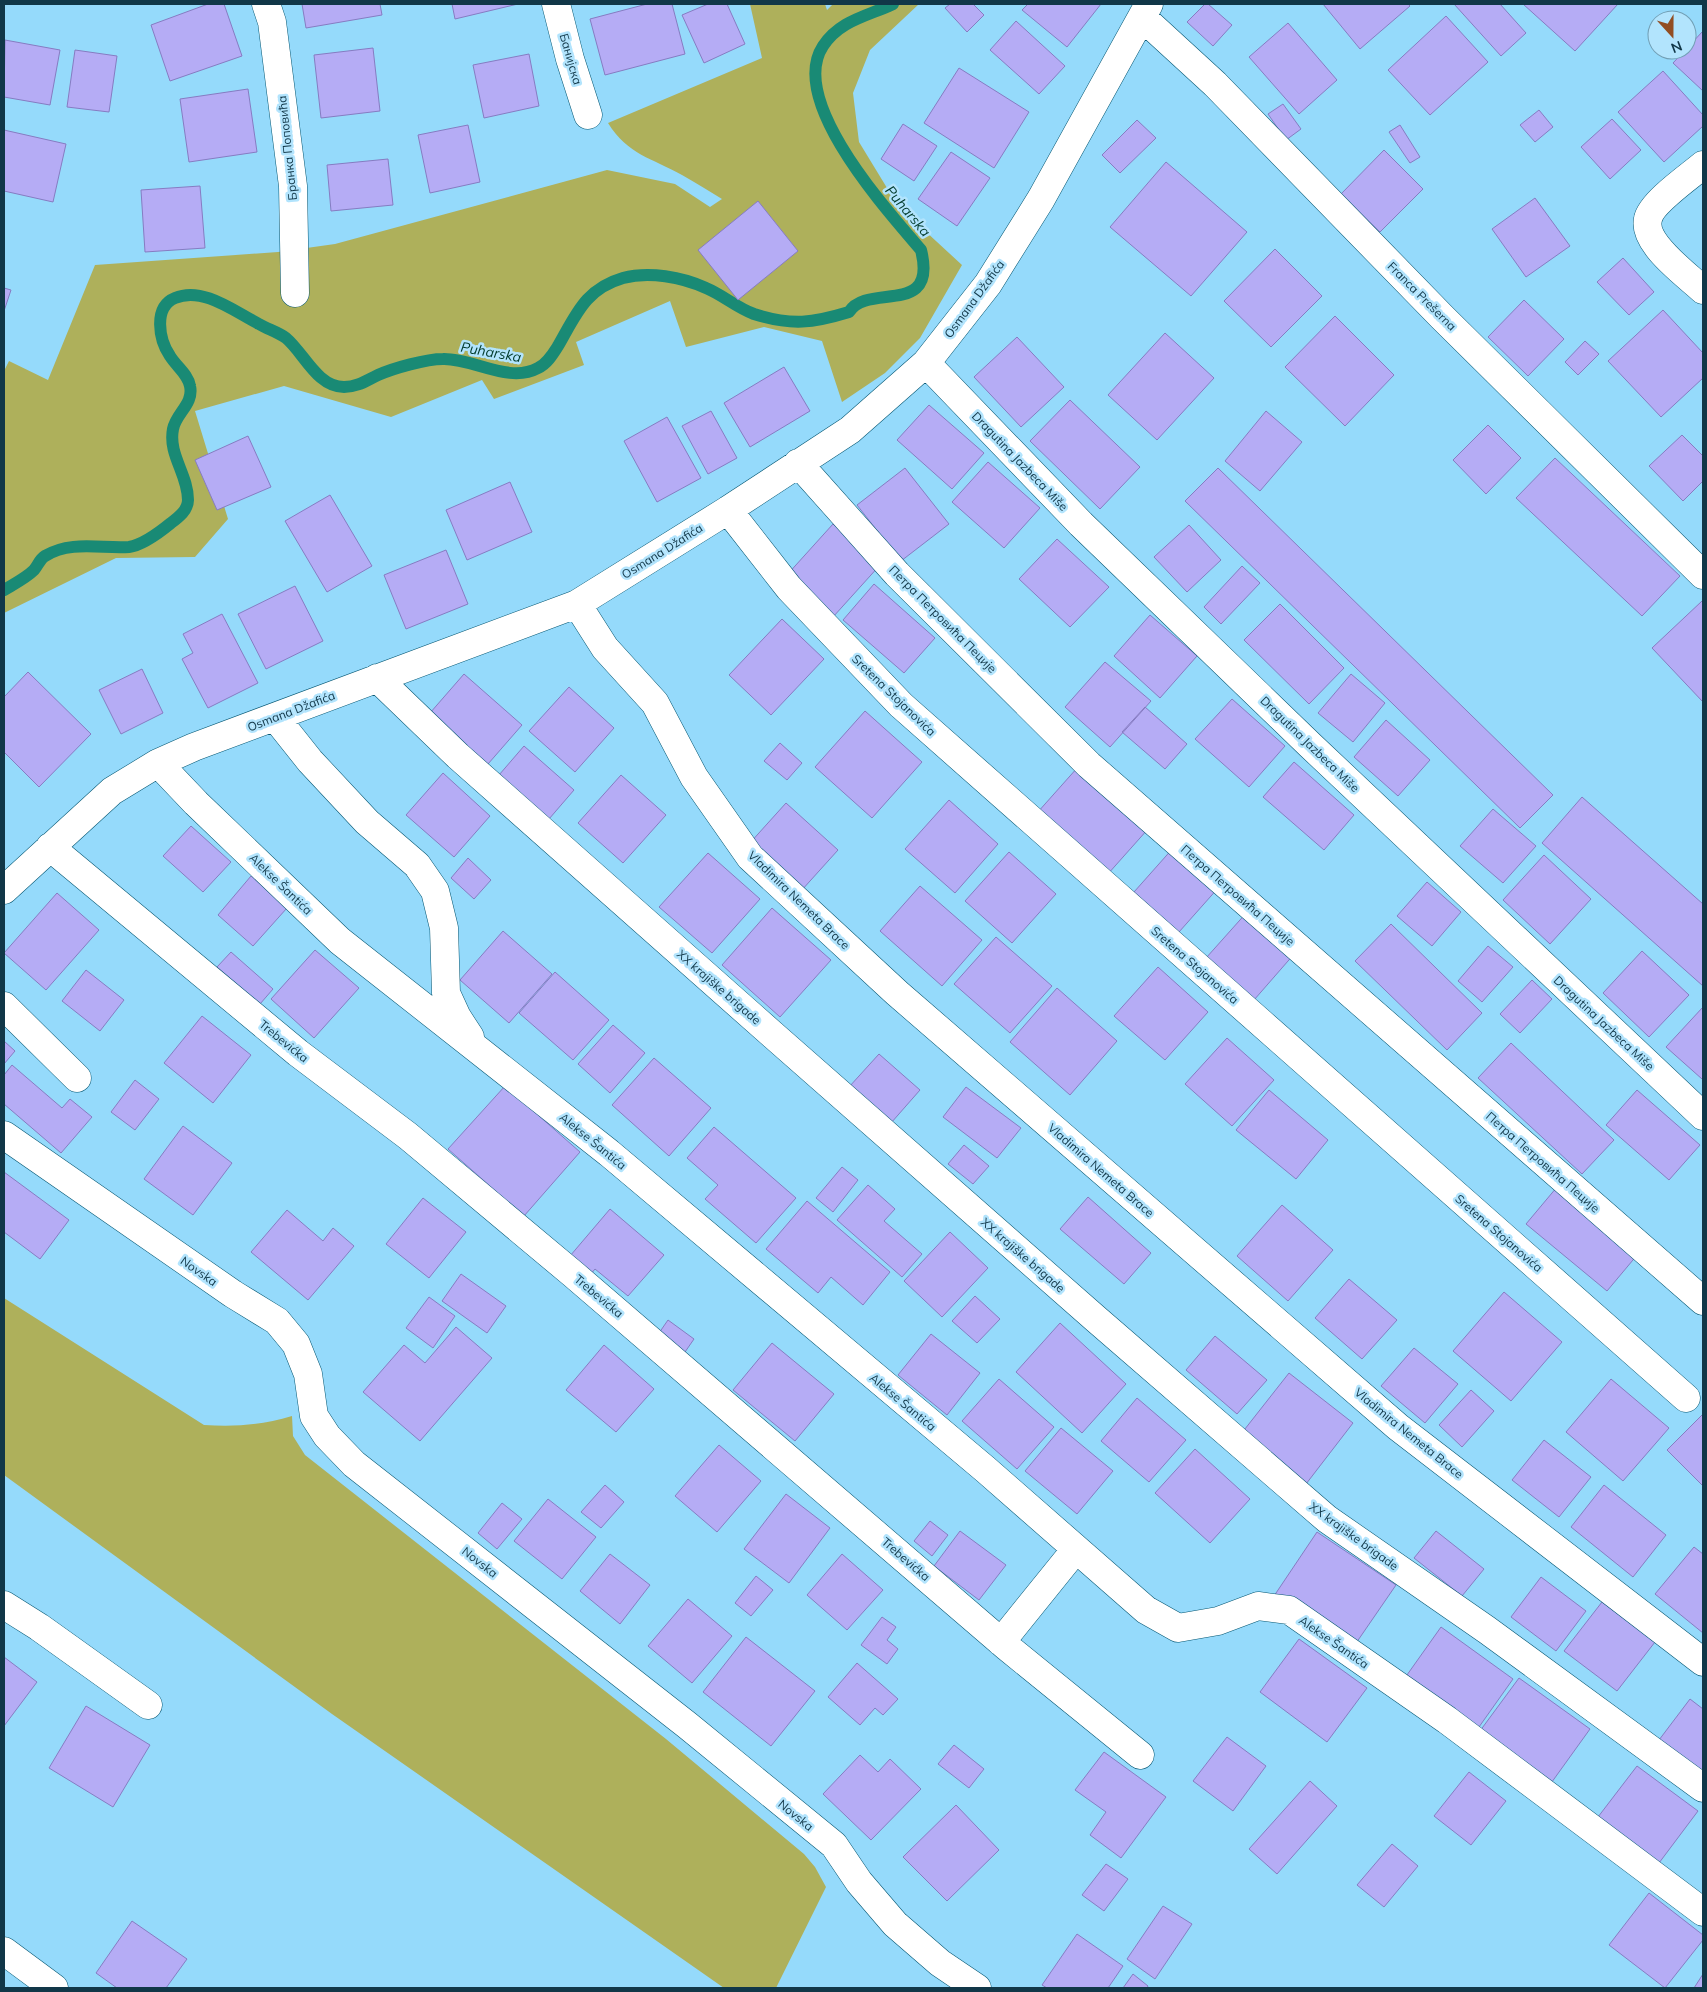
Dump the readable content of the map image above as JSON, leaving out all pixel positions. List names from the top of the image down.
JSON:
{
  "streets": {
    "street": [
      "Банијска",
      "Бранка Поповића",
      "Franca Prešerna",
      "Osmana Džafića",
      "Dragutina Jazbeca Miše",
      "Петра Петровића Пеције",
      "Sretena Stojanovića",
      "Alekse Šantića",
      "Vladimira Nemeta Brace",
      "XX krajiške brigade",
      "Trebevićka",
      "Novska"
    ]
  },
  "crossings": [
    ["Franca Prešerna", "Osmana Džafića"],
    ["Osmana Džafića", "Dragutina Jazbeca Miše"],
    ["Osmana Džafića", "Петра Петровића Пеције"],
    ["Osmana Džafića", "Sretena Stojanovića"],
    ["Osmana Džafića", "Alekse Šantića"],
    ["Osmana Džafića", "Vladimira Nemeta Brace"],
    ["Osmana Džafića", "XX krajiške brigade"],
    ["Osmana Džafića", "Trebevićka"]
  ],
  "water": ["Puharska"],
  "north": "bottom"
}
